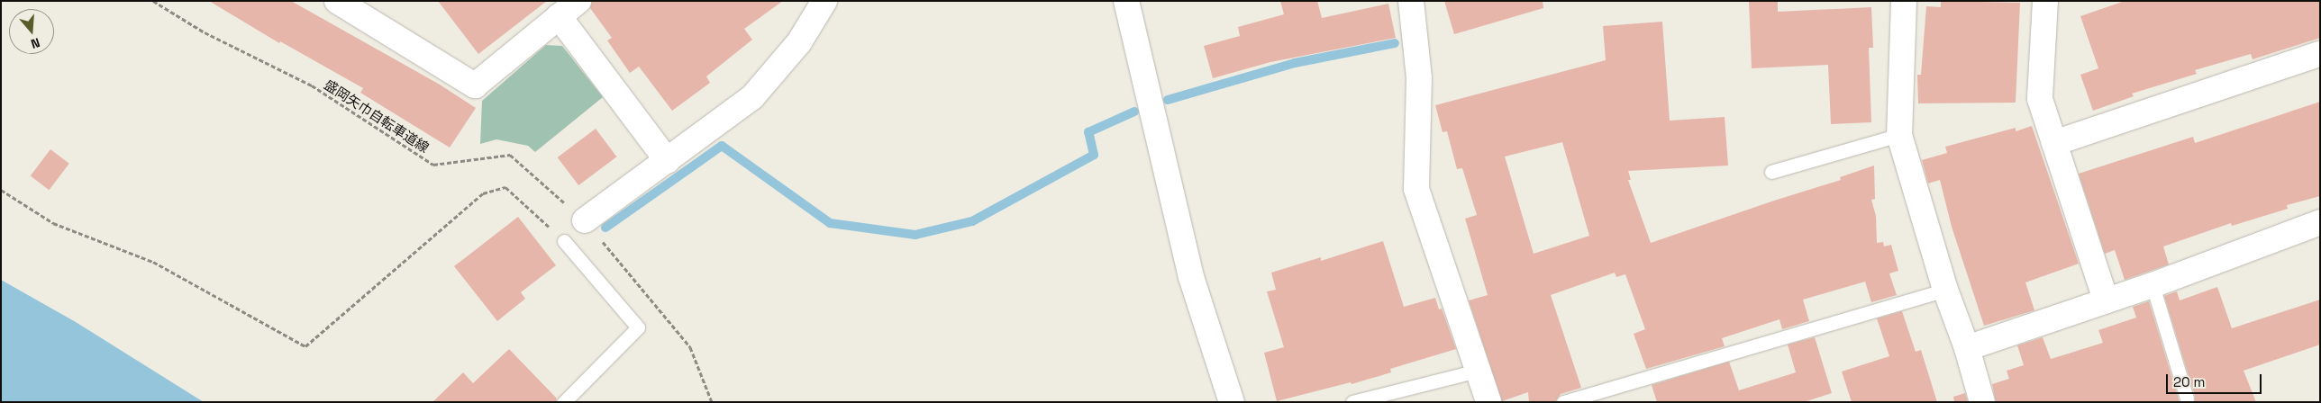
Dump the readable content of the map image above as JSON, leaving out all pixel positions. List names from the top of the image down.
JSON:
{
  "streets": {
    "path": ["盛岡矢巾自転車道線"]
  },
  "scale_bar": "20 m",
  "north": "bottom"
}
